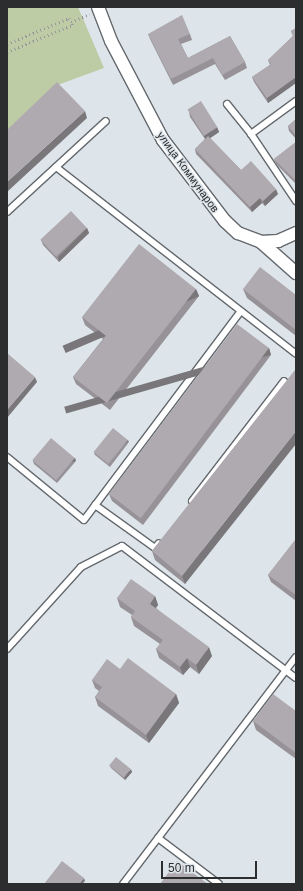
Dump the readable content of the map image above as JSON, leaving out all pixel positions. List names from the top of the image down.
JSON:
{
  "streets": {
    "street": ["улица Коммунаров"]
  },
  "scale_bar": "50 m"
}
